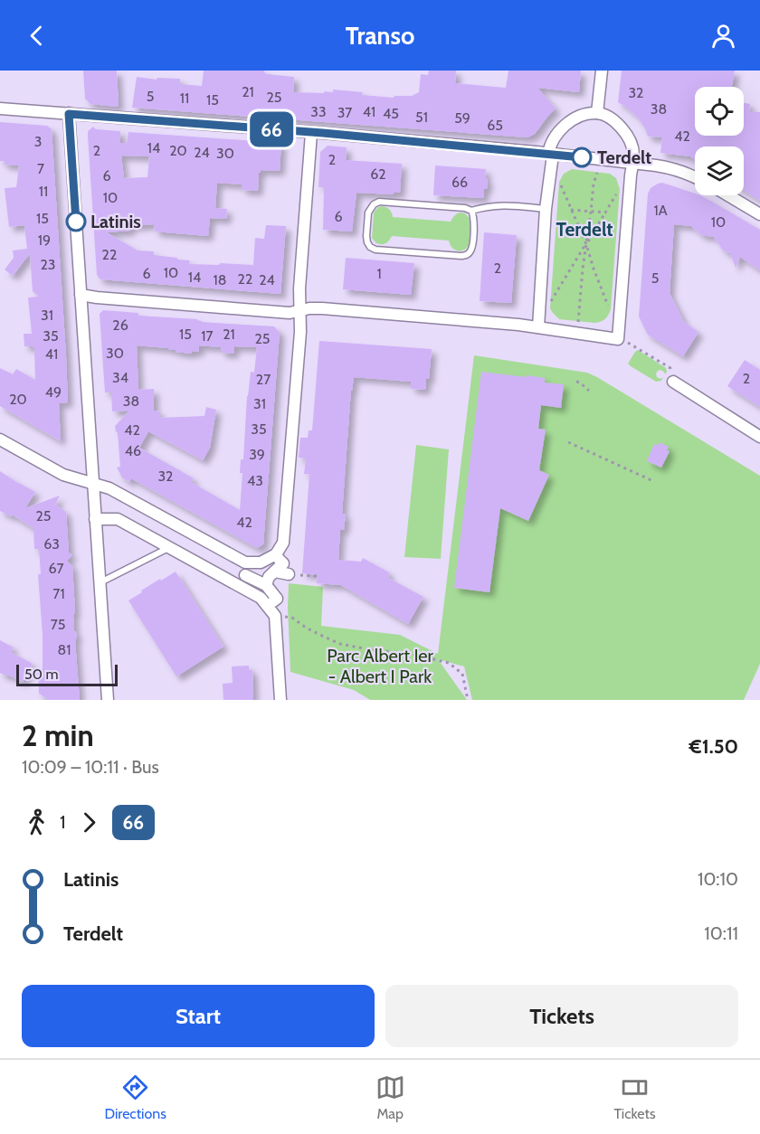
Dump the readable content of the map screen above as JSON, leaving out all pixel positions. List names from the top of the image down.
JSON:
{
  "districts": ["Terdelt"],
  "parks": ["Parc Albert Ier - Albert I Park"],
  "places": ["Terdelt", "Latinis"],
  "lines": ["bus line 66"],
  "house_numbers": [
    "21",
    "32",
    "5",
    "25",
    "11",
    "15",
    "38",
    "33",
    "41",
    "37",
    "45",
    "51",
    "59",
    "65",
    "42",
    "3",
    "14",
    "2",
    "20",
    "24",
    "30",
    "2",
    "7",
    "62",
    "6",
    "66",
    "11",
    "10",
    "1A",
    "6",
    "15",
    "10",
    "19",
    "22",
    "23",
    "2",
    "10",
    "6",
    "1",
    "14",
    "5",
    "22",
    "18",
    "24",
    "31",
    "26",
    "15",
    "21",
    "35",
    "17",
    "25",
    "30",
    "41",
    "34",
    "2",
    "27",
    "49",
    "20",
    "38",
    "31",
    "35",
    "42",
    "46",
    "39",
    "32",
    "43",
    "25",
    "42",
    "63",
    "67",
    "71",
    "75",
    "81"
  ],
  "scale_bar": "50 m",
  "page": {
    "header": "Transo",
    "on_map": "66",
    "scale": "50 m",
    "heading": ["2 min", "10:09 – 10:11 · Bus", "€1.50"],
    "legs": ["1", "66"],
    "list": [
      {
        "name": "Latinis",
        "value": "10:10"
      },
      {
        "name": "Terdelt",
        "value": "10:11"
      }
    ],
    "buttons": ["Start", "Tickets"],
    "tabs": ["Directions", "Map", "Tickets"]
  }
}
